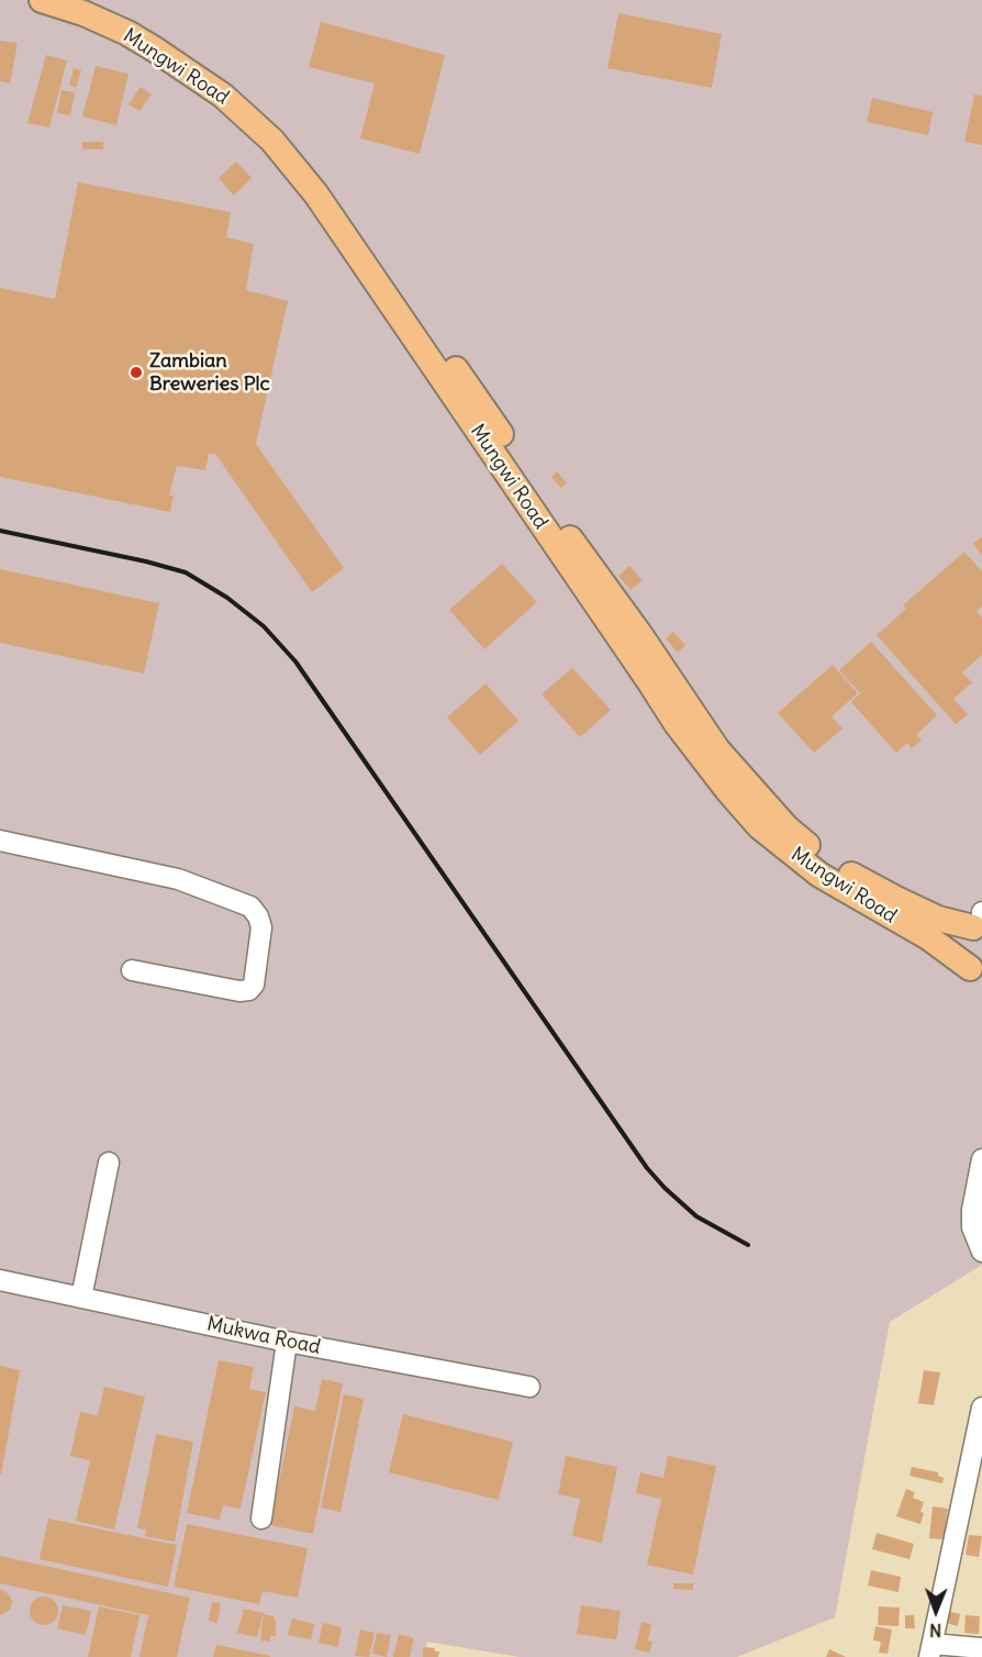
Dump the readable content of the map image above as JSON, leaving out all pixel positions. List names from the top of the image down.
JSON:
{
  "streets": {
    "main road": ["Mungwi Road"],
    "street": ["Mukwa Road"]
  },
  "places": ["Zambian Breweries Plc"],
  "north": "bottom"
}
